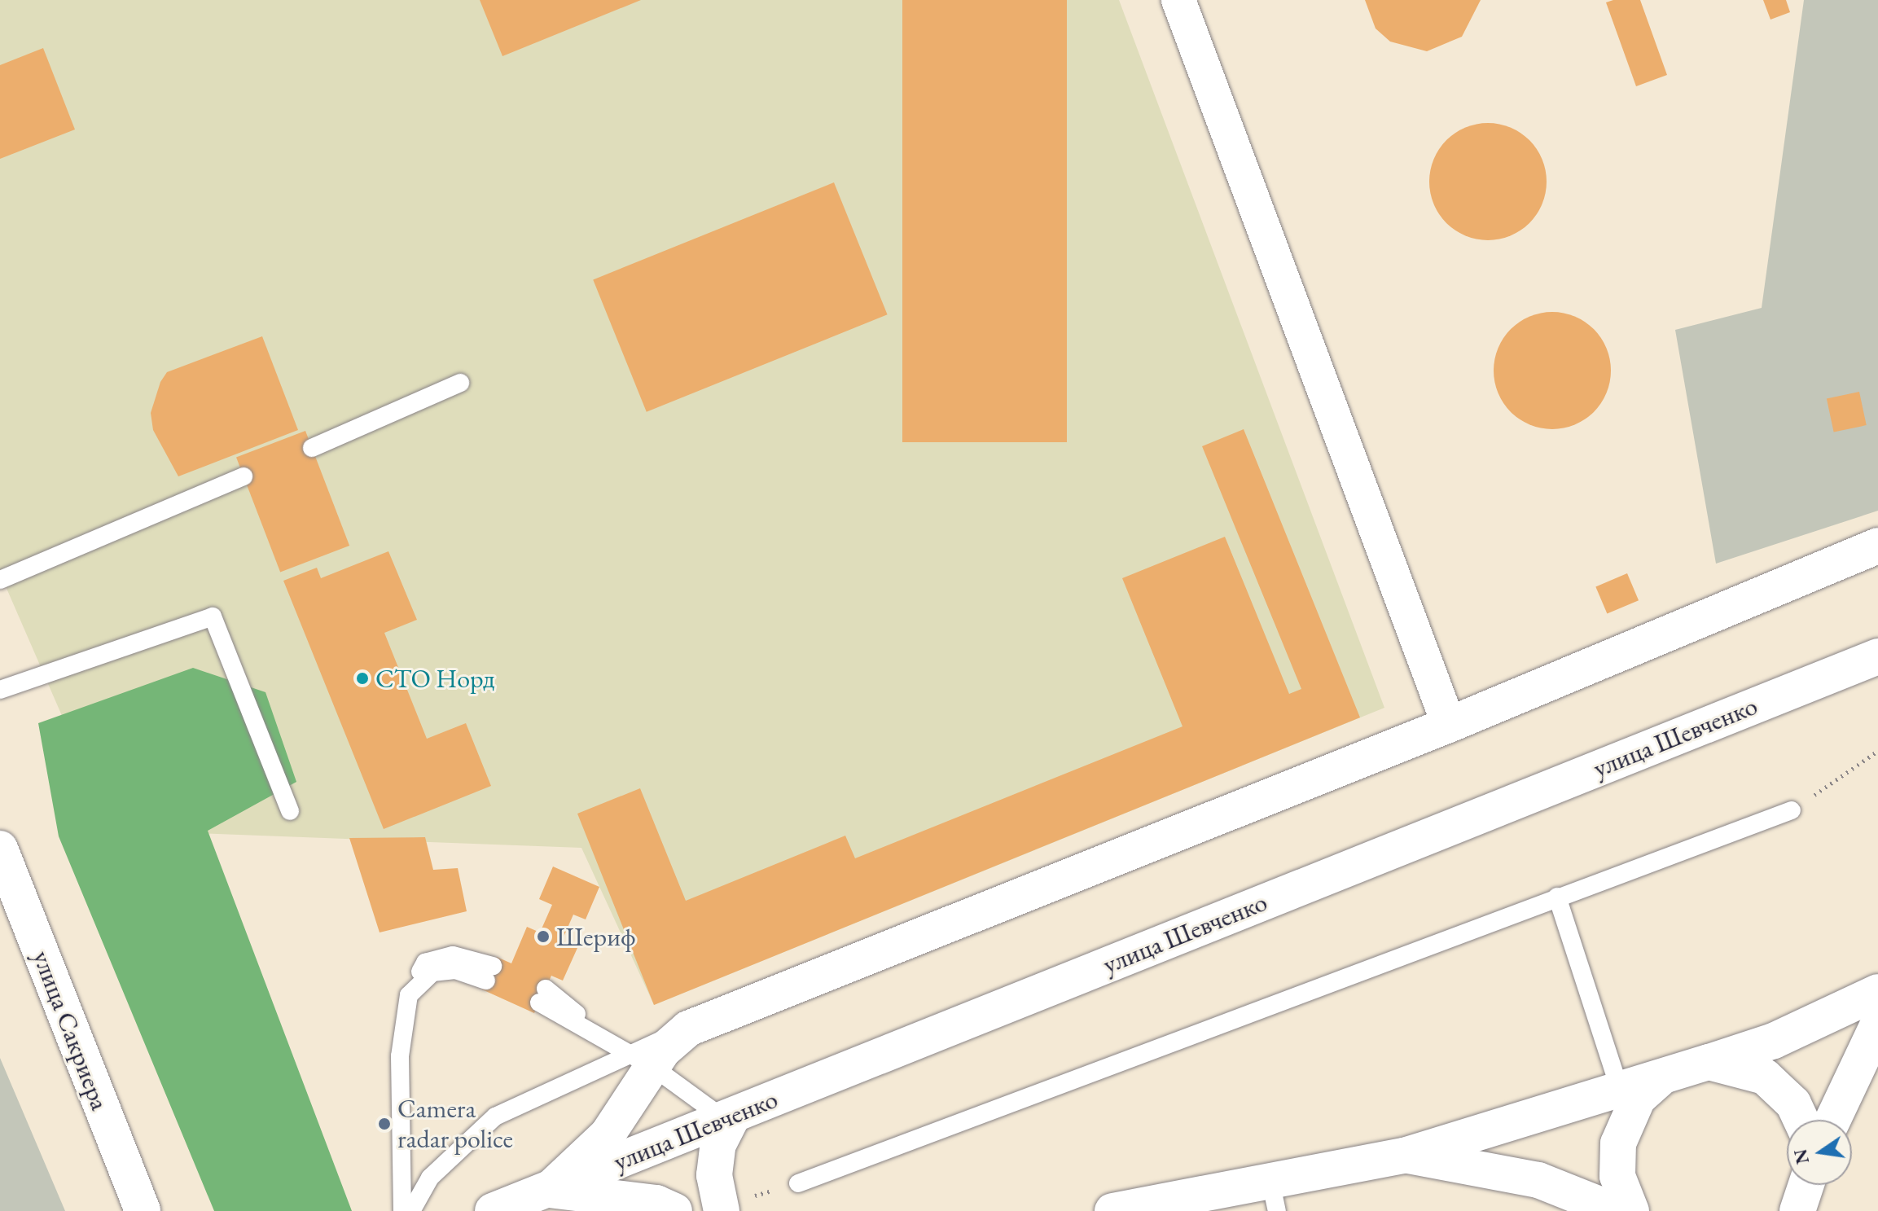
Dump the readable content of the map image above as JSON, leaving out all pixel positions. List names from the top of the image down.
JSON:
{
  "streets": {
    "main road": ["улица Шевченко", "улица Сакриера"]
  },
  "places": ["СТО Норд", "Шериф", "Camera radar police"],
  "north": "left"
}
